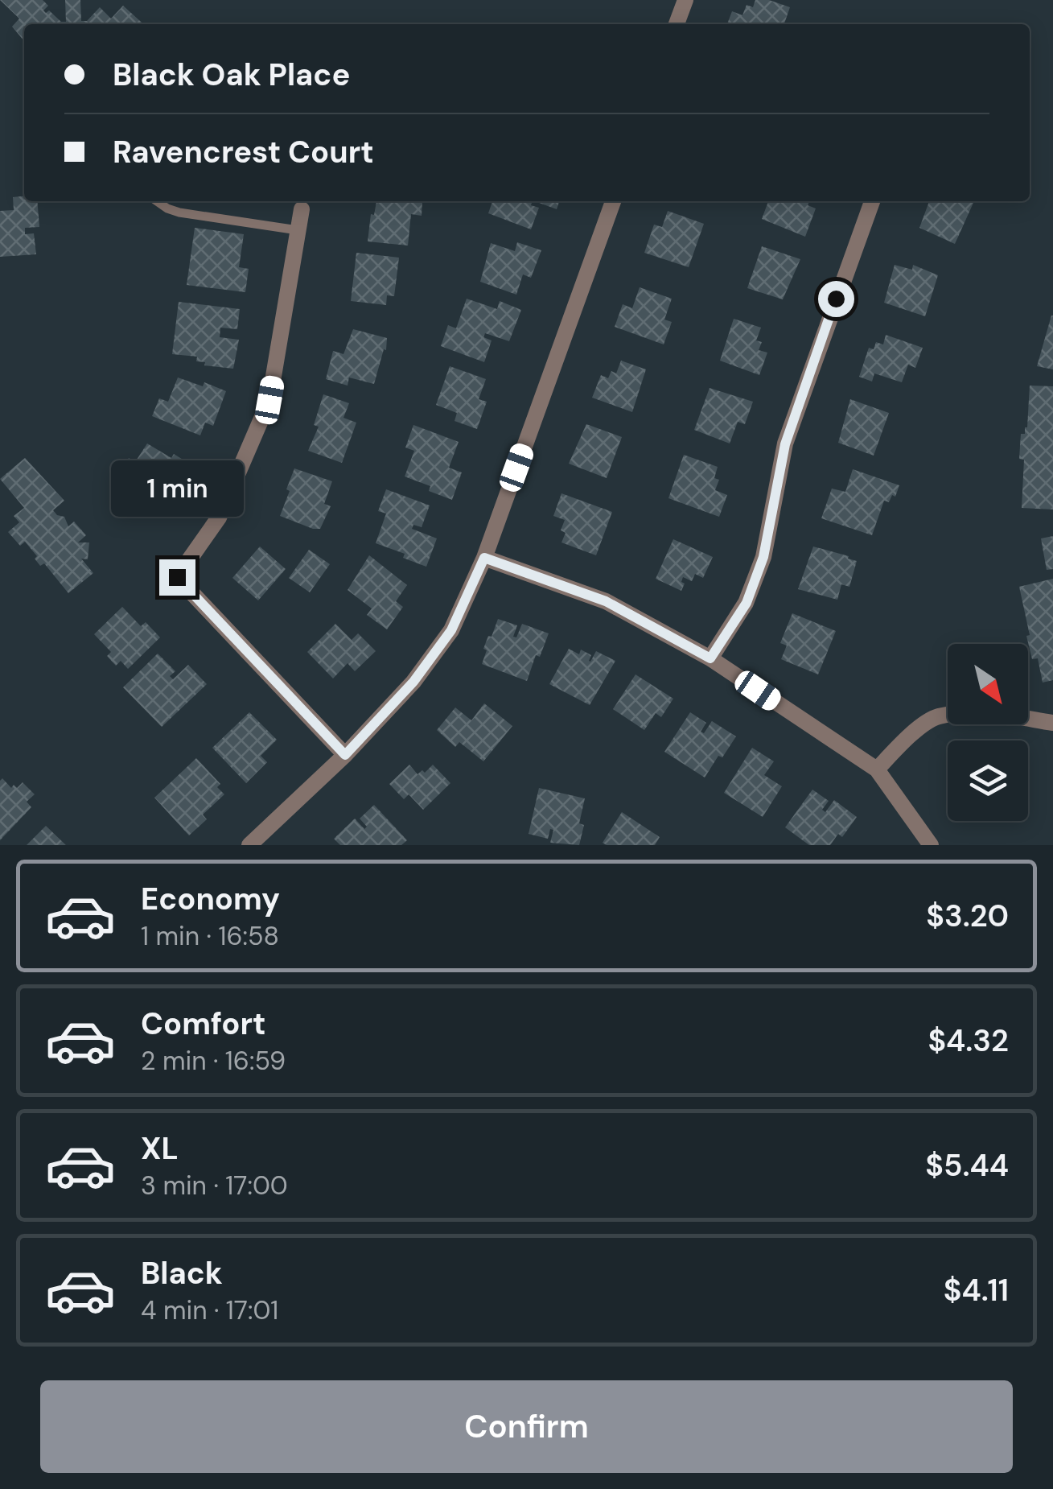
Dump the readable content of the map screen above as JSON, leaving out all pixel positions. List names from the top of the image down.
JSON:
{
  "north": "bottom right",
  "page": {
    "banner": ["Black Oak Place", "Ravencrest Court"],
    "bubble": "1 min",
    "list": [
      {
        "name": "Economy",
        "note": "1 min · 16:58",
        "value": "$3.20"
      },
      {
        "name": "Comfort",
        "note": "2 min · 16:59",
        "value": "$4.32"
      },
      {
        "name": "XL",
        "note": "3 min · 17:00",
        "value": "$5.44"
      },
      {
        "name": "Black",
        "note": "4 min · 17:01",
        "value": "$4.11"
      }
    ],
    "buttons": "Confirm"
  }
}
